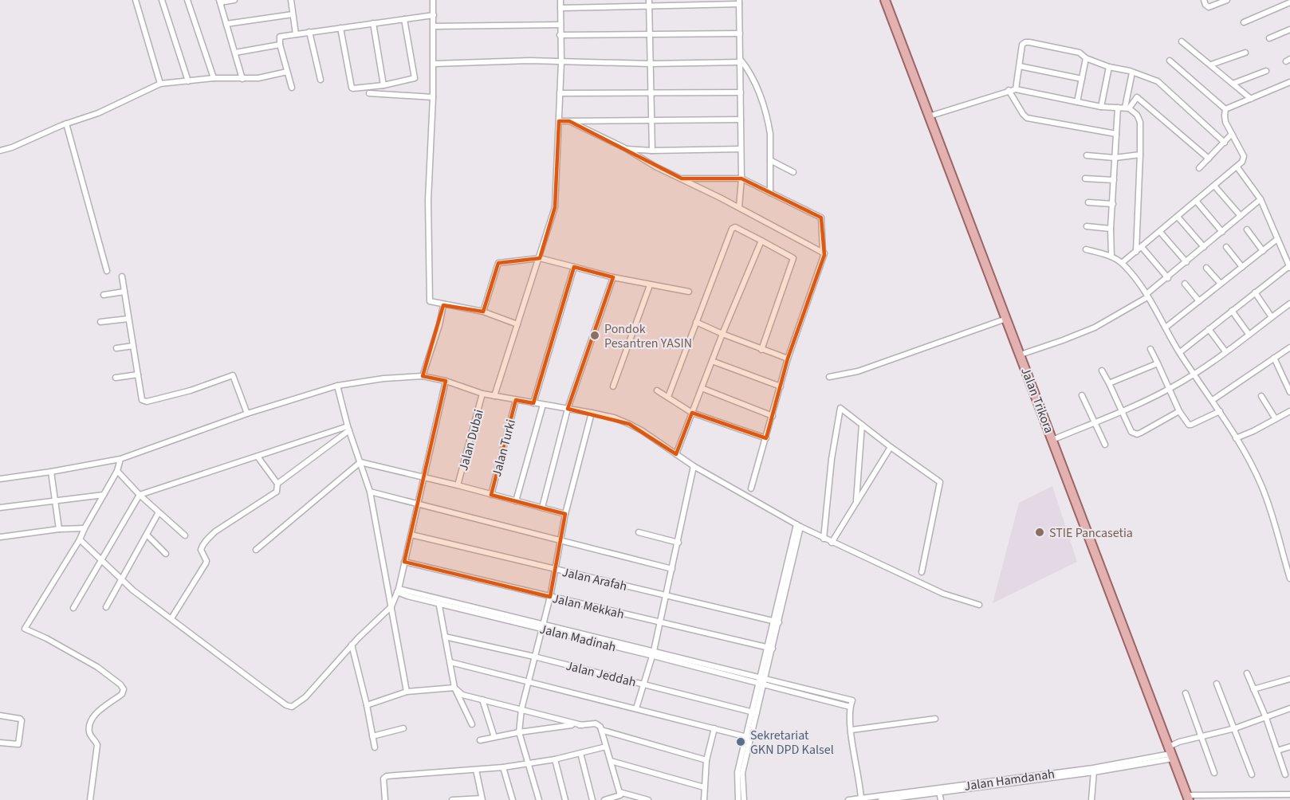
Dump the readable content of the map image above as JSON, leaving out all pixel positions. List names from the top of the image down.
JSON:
{
  "streets": {
    "main road": ["Jalan Trikora"],
    "street": [
      "Jalan Dubai",
      "Jalan Turki",
      "Jalan Arafah",
      "Jalan Mekkah",
      "Jalan Madinah",
      "Jalan Jeddah",
      "Jalan Hamdanah"
    ]
  },
  "crossings": [
    ["Jalan Trikora", "Jalan Hamdanah"]
  ],
  "places": ["Pondok Pesantren YASIN", "STIE Pancasetia", "Sekretariat GKN DPD Kalsel"]
}
